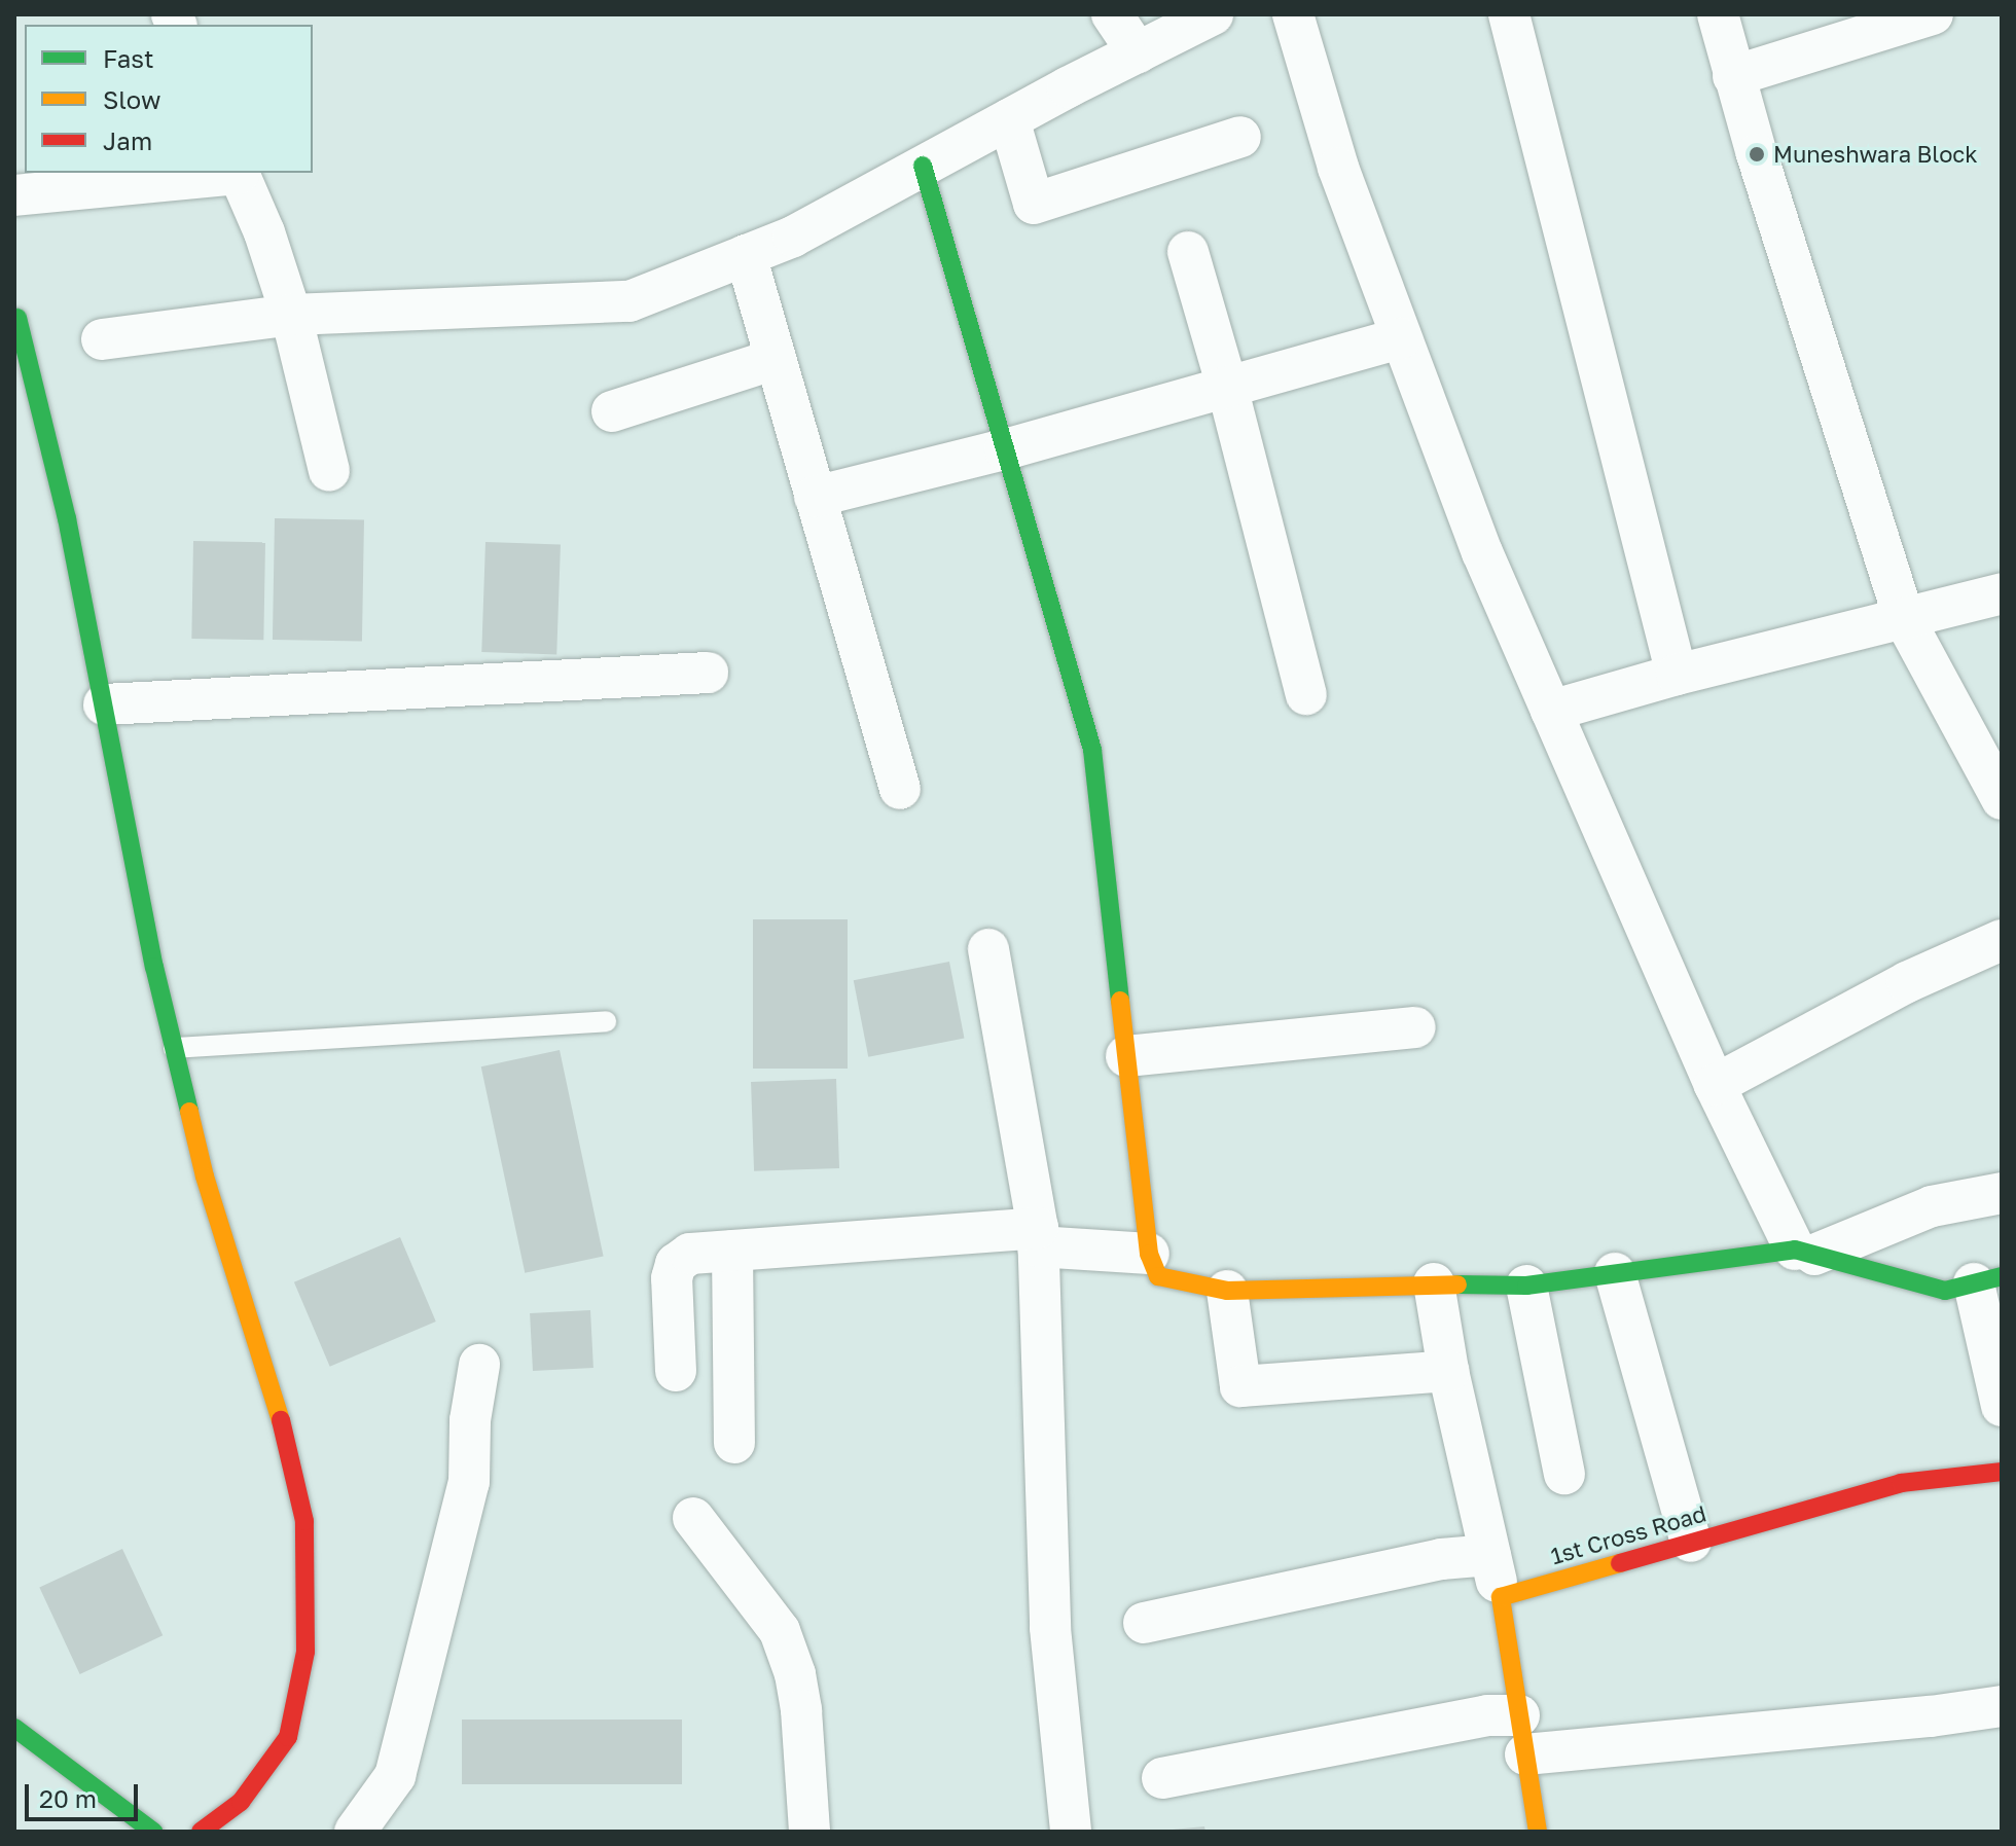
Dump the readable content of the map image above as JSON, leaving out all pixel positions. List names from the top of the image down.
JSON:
{
  "streets": {
    "street": ["1st Cross Road"]
  },
  "places": ["Muneshwara Block"],
  "legend": ["Fast", "Slow", "Jam"],
  "scale_bar": "20 m"
}
